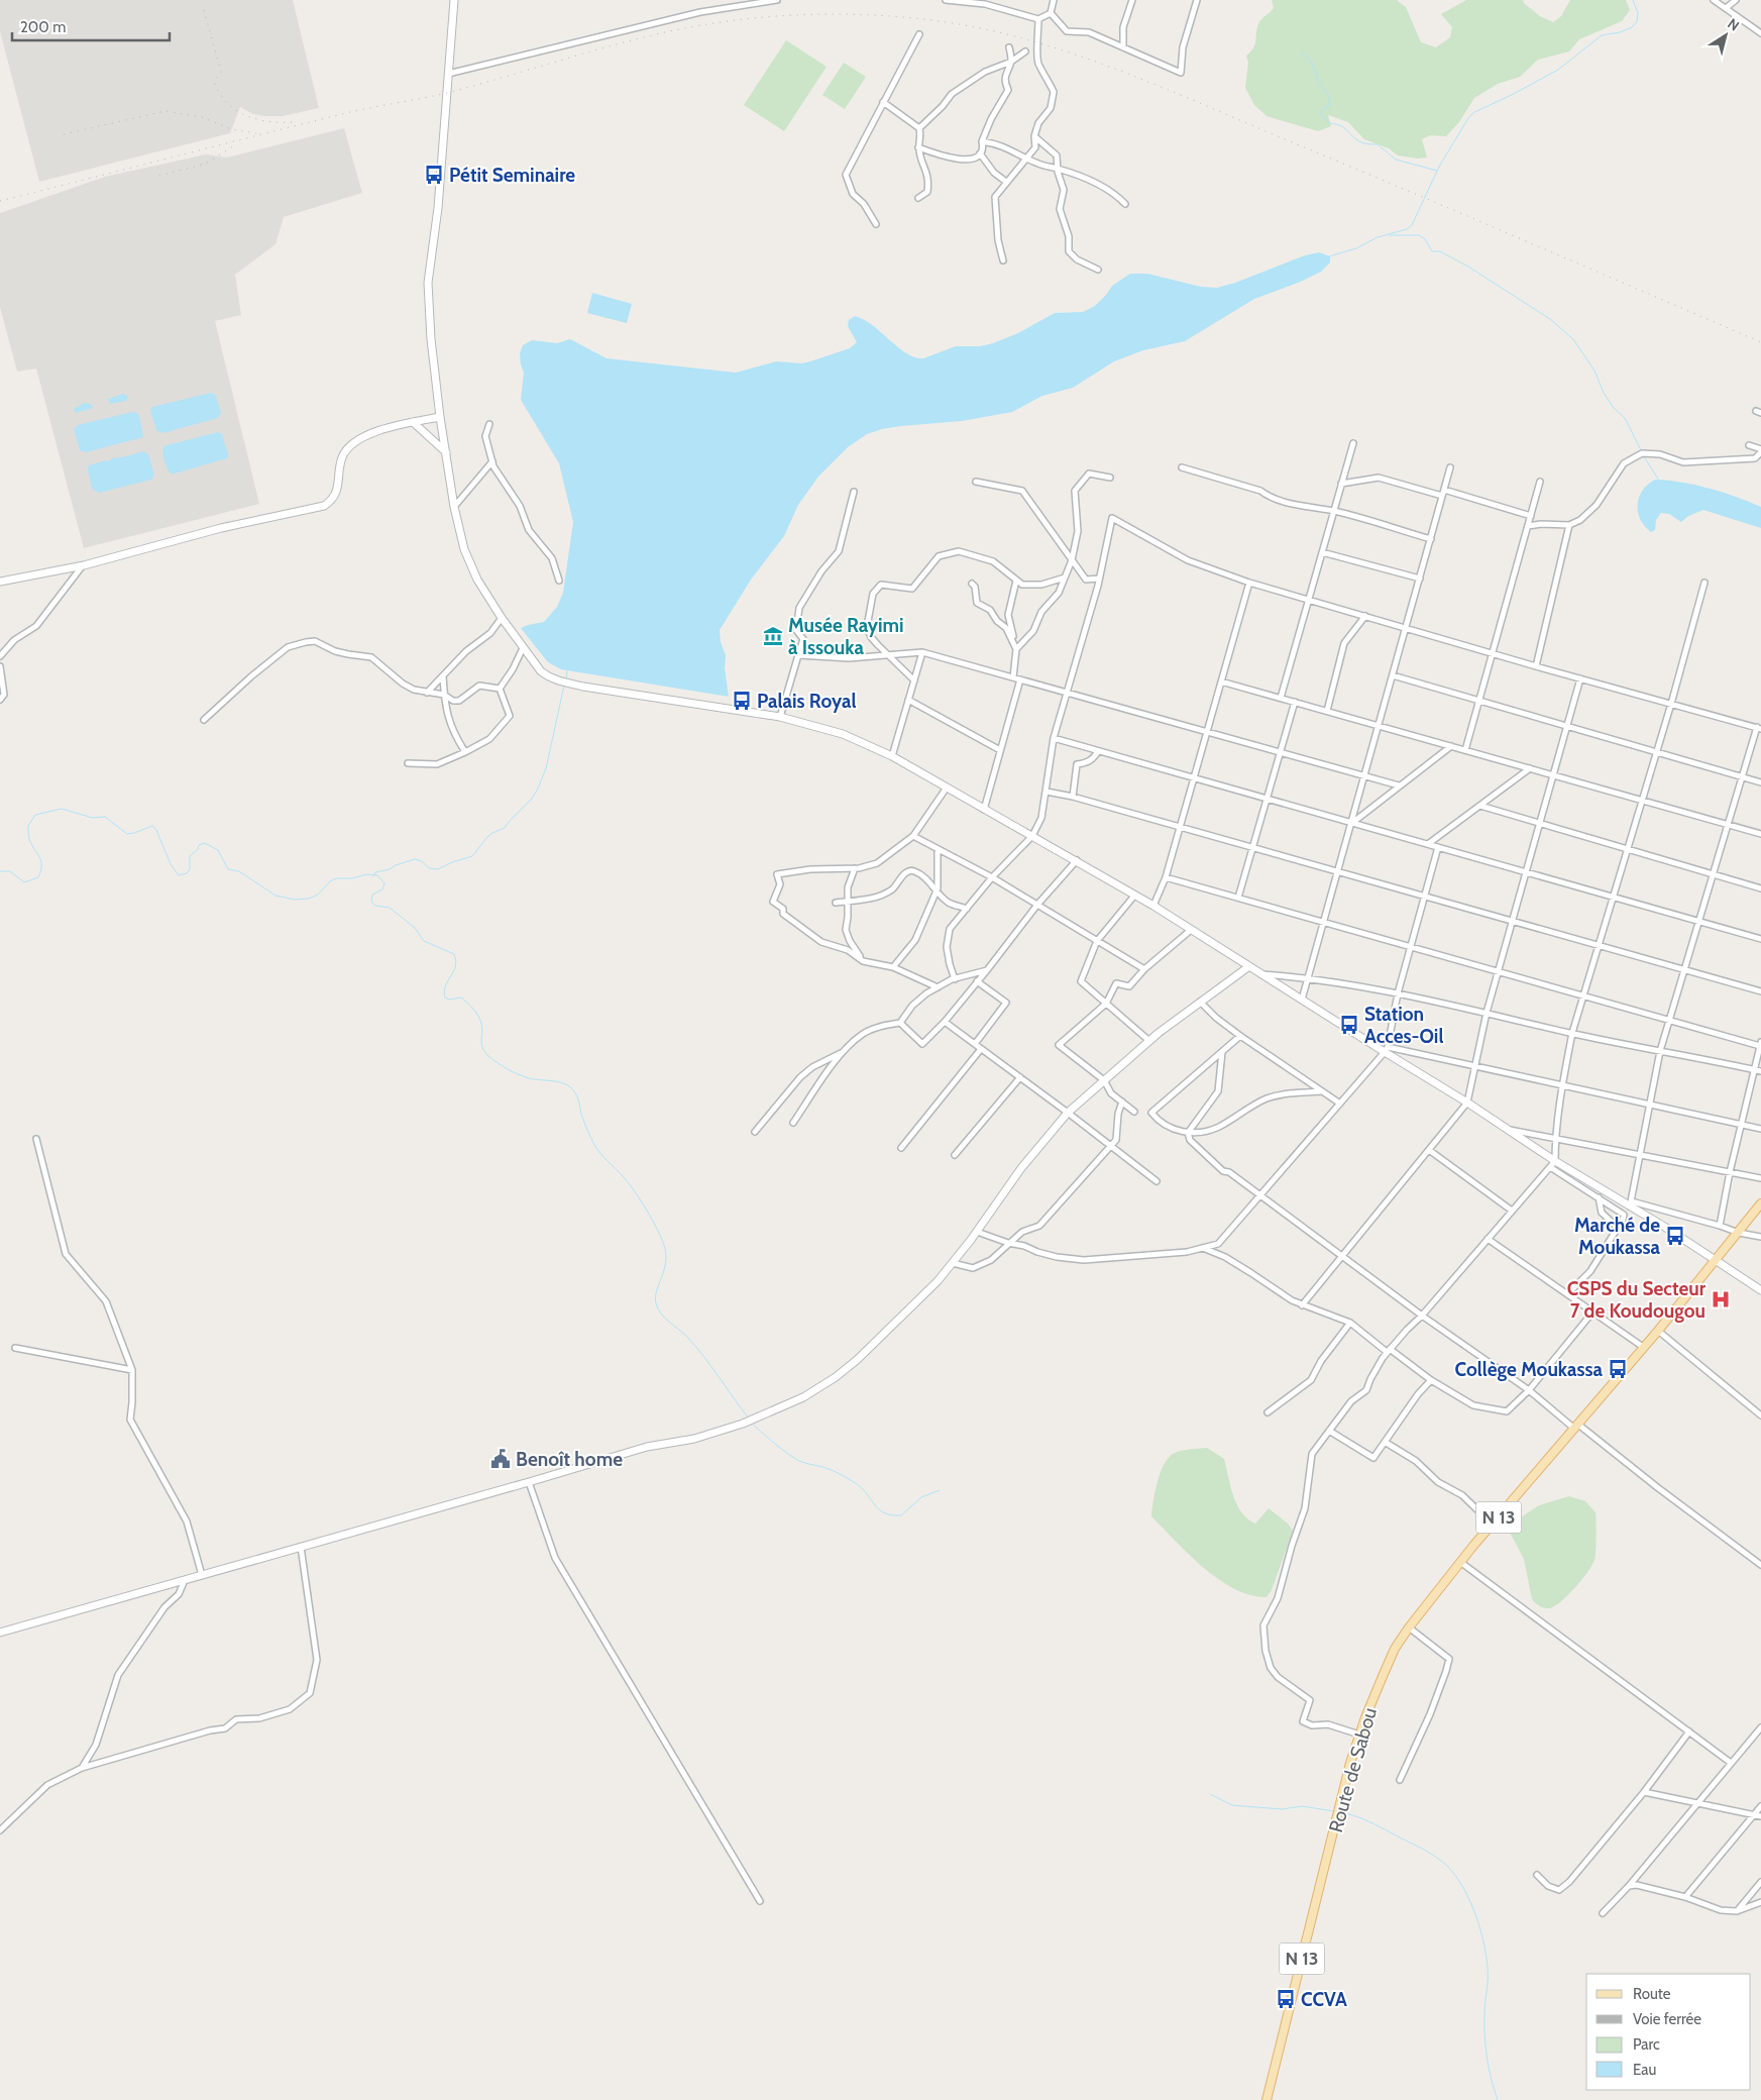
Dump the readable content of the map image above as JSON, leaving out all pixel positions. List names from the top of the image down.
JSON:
{
  "streets": {
    "main road": ["N 13", "Route de Sabou"]
  },
  "places": {
    "bus stop": [
      "Pétit Seminaire",
      "Palais Royal",
      "Station Acces-Oil",
      "Marché de Moukassa",
      "Collège Moukassa",
      "CCVA"
    ],
    "museum": ["Musée Rayimi à Issouka"],
    "hospital": ["CSPS du Secteur 7 de Koudougou"],
    "public building": ["Benoît home"]
  },
  "legend": [
    "Route",
    "Voie ferrée",
    "Parc",
    "Eau"
  ],
  "scale_bar": "200 m",
  "north": "top right"
}
